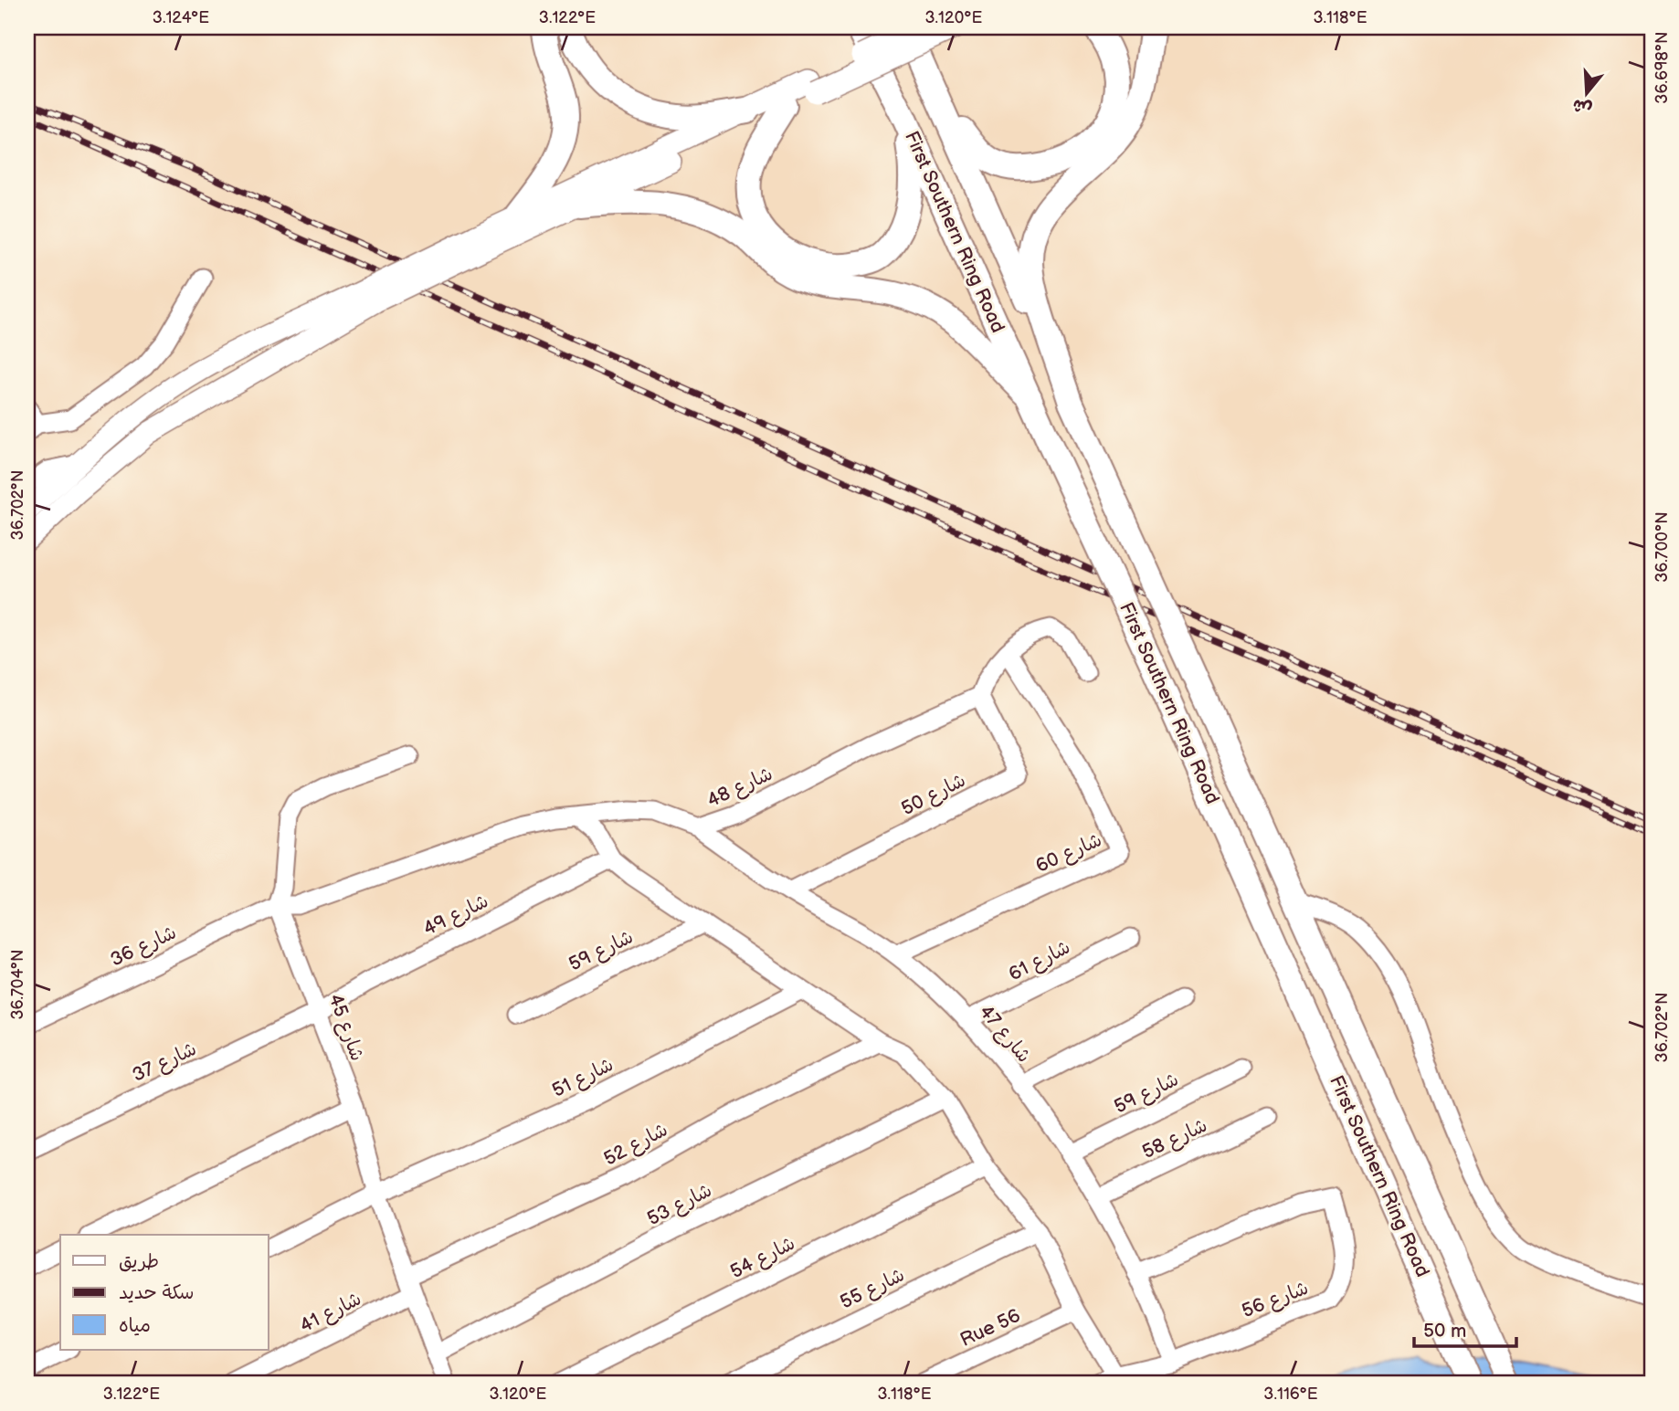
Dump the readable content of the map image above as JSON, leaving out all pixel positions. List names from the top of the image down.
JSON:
{
  "streets": {
    "highway": ["First Southern Ring Road"],
    "street": [
      "شارع 48",
      "شارع 50",
      "شارع 60",
      "شارع 49",
      "شارع 36",
      "شارع 59",
      "شارع 61",
      "شارع 45",
      "شارع 47",
      "شارع 37",
      "شارع 51",
      "شارع 58",
      "شارع 52",
      "شارع 53",
      "شارع 54",
      "شارع 55",
      "شارع 56",
      "شارع 41",
      "Rue 56"
    ]
  },
  "crossings": [
    ["شارع 48", "شارع 50"],
    ["شارع 48", "شارع 36"],
    ["شارع 48", "شارع 45"],
    ["شارع 48", "شارع 47"],
    ["شارع 50", "شارع 47"],
    ["شارع 60", "شارع 47"],
    ["شارع 49", "شارع 45"],
    ["شارع 49", "شارع 37"],
    ["شارع 36", "شارع 45"],
    ["شارع 59", "شارع 47"],
    ["شارع 61", "شارع 47"],
    ["شارع 45", "شارع 37"],
    ["شارع 45", "شارع 51"],
    ["شارع 45", "شارع 52"],
    ["شارع 45", "شارع 53"],
    ["شارع 45", "شارع 41"],
    ["شارع 47", "شارع 58"],
    ["شارع 47", "شارع 56"]
  ],
  "legend": ["طريق", "سكة حديد", "مياه"],
  "scale_bar": "50 m",
  "north": "bottom",
  "coordinates": [
    "3.124°E",
    "3.122°E",
    "3.120°E",
    "3.118°E",
    "36.698°N",
    "36.702°N",
    "36.700°N",
    "36.704°N",
    "3.116°E"
  ]
}
